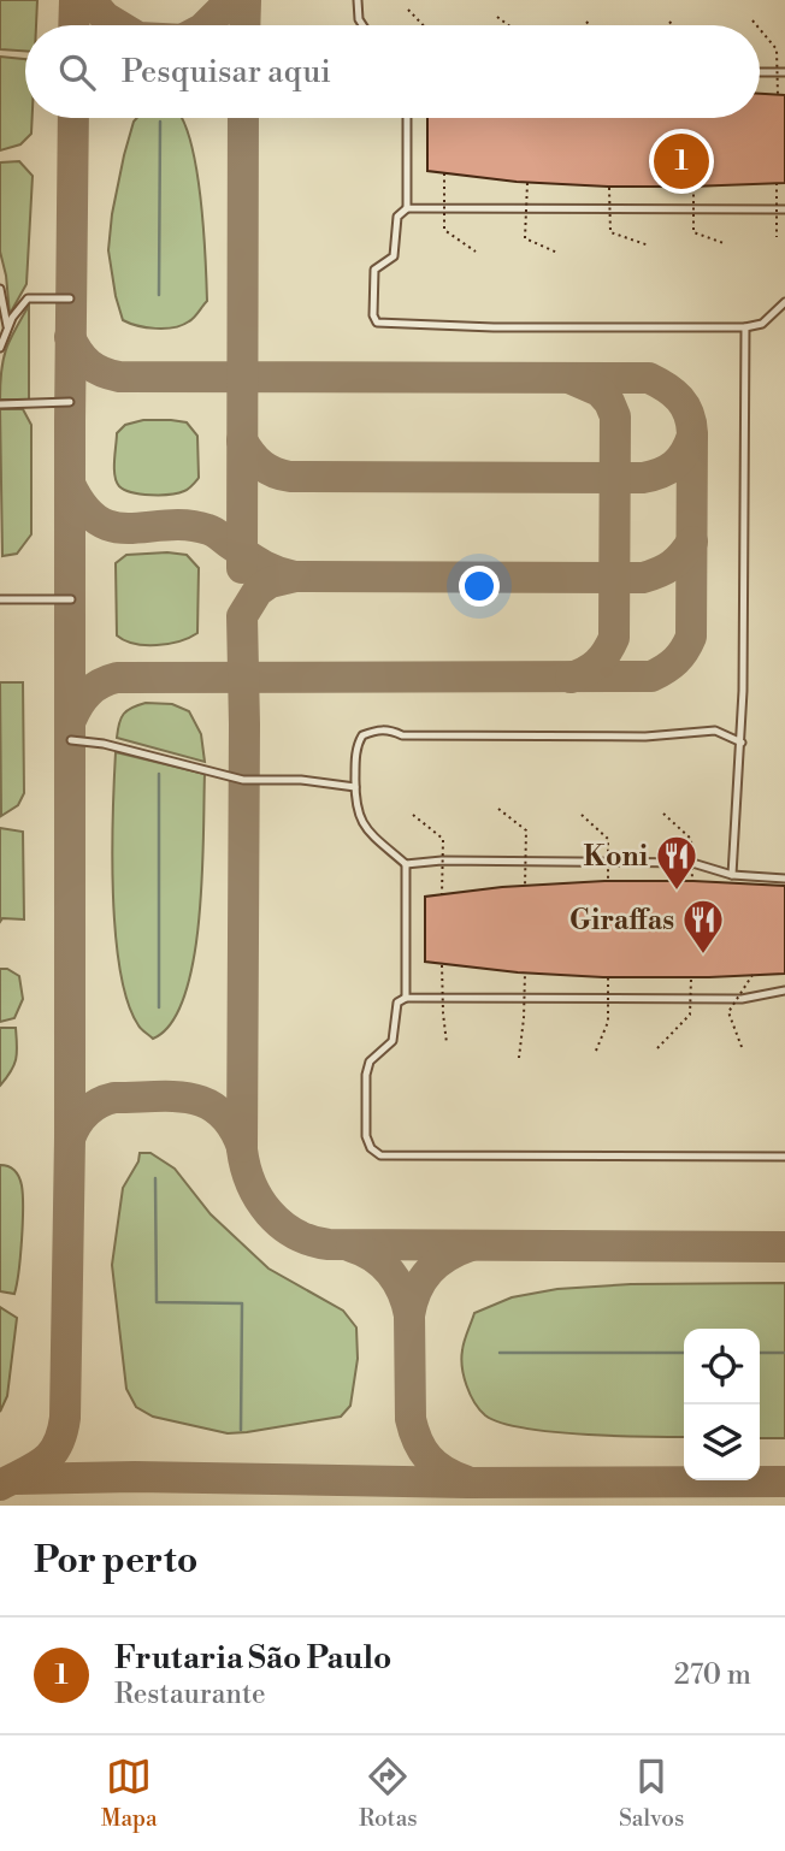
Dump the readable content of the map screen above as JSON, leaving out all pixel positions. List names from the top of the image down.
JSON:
{
  "places": {
    "restaurant": ["Koni", "Giraffas"]
  },
  "page": {
    "search": "Pesquisar aqui",
    "pins": "1",
    "heading": "Por perto",
    "list": [
      {
        "mark": "1",
        "name": "Frutaria São Paulo",
        "note": "Restaurante",
        "value": "270 m"
      }
    ],
    "nav": ["Mapa", "Rotas", "Salvos"]
  }
}
